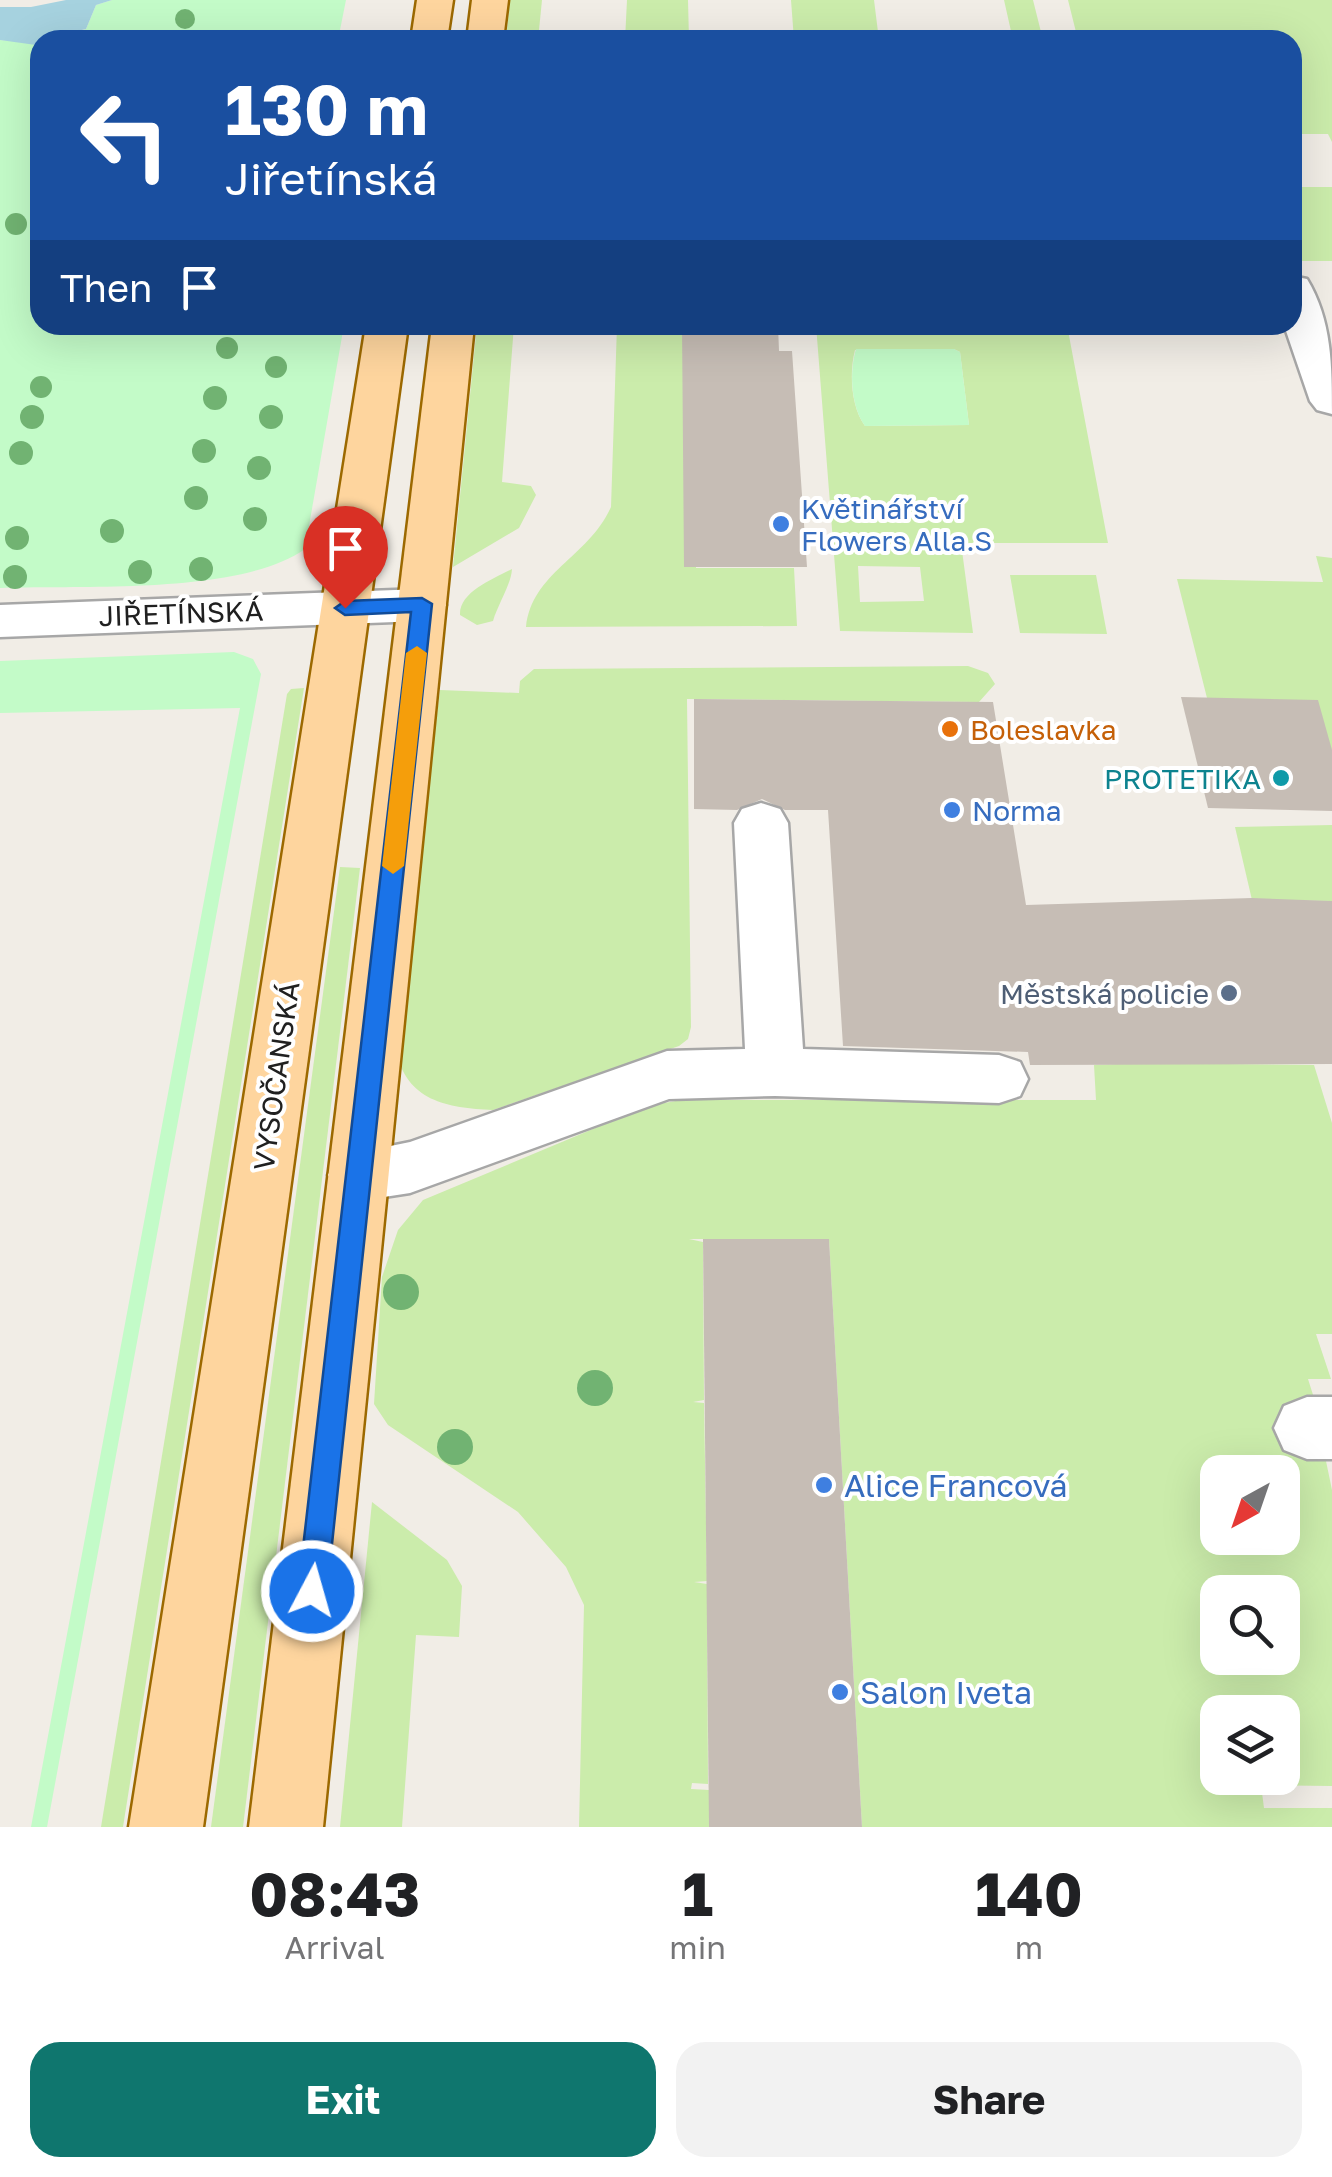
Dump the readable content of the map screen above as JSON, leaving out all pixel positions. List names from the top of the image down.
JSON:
{
  "streets": {
    "main road": ["VYSOČANSKÁ"],
    "street": ["JIŘETÍNSKÁ"]
  },
  "crossings": [
    ["JIŘETÍNSKÁ", "VYSOČANSKÁ"]
  ],
  "places": [
    "Květinářství Flowers Alla.S",
    "Boleslavka",
    "PROTETIKA",
    "Norma",
    "Městská policie",
    "Alice Francová",
    "Salon Iveta"
  ],
  "north": "bottom left",
  "page": {
    "turn": ["130 m", "Jiřetínská"],
    "then": "Then",
    "eta": [
      "08:43",
      "Arrival",
      "1",
      "min",
      "140",
      "m"
    ],
    "buttons": ["Exit", "Share"]
  }
}
